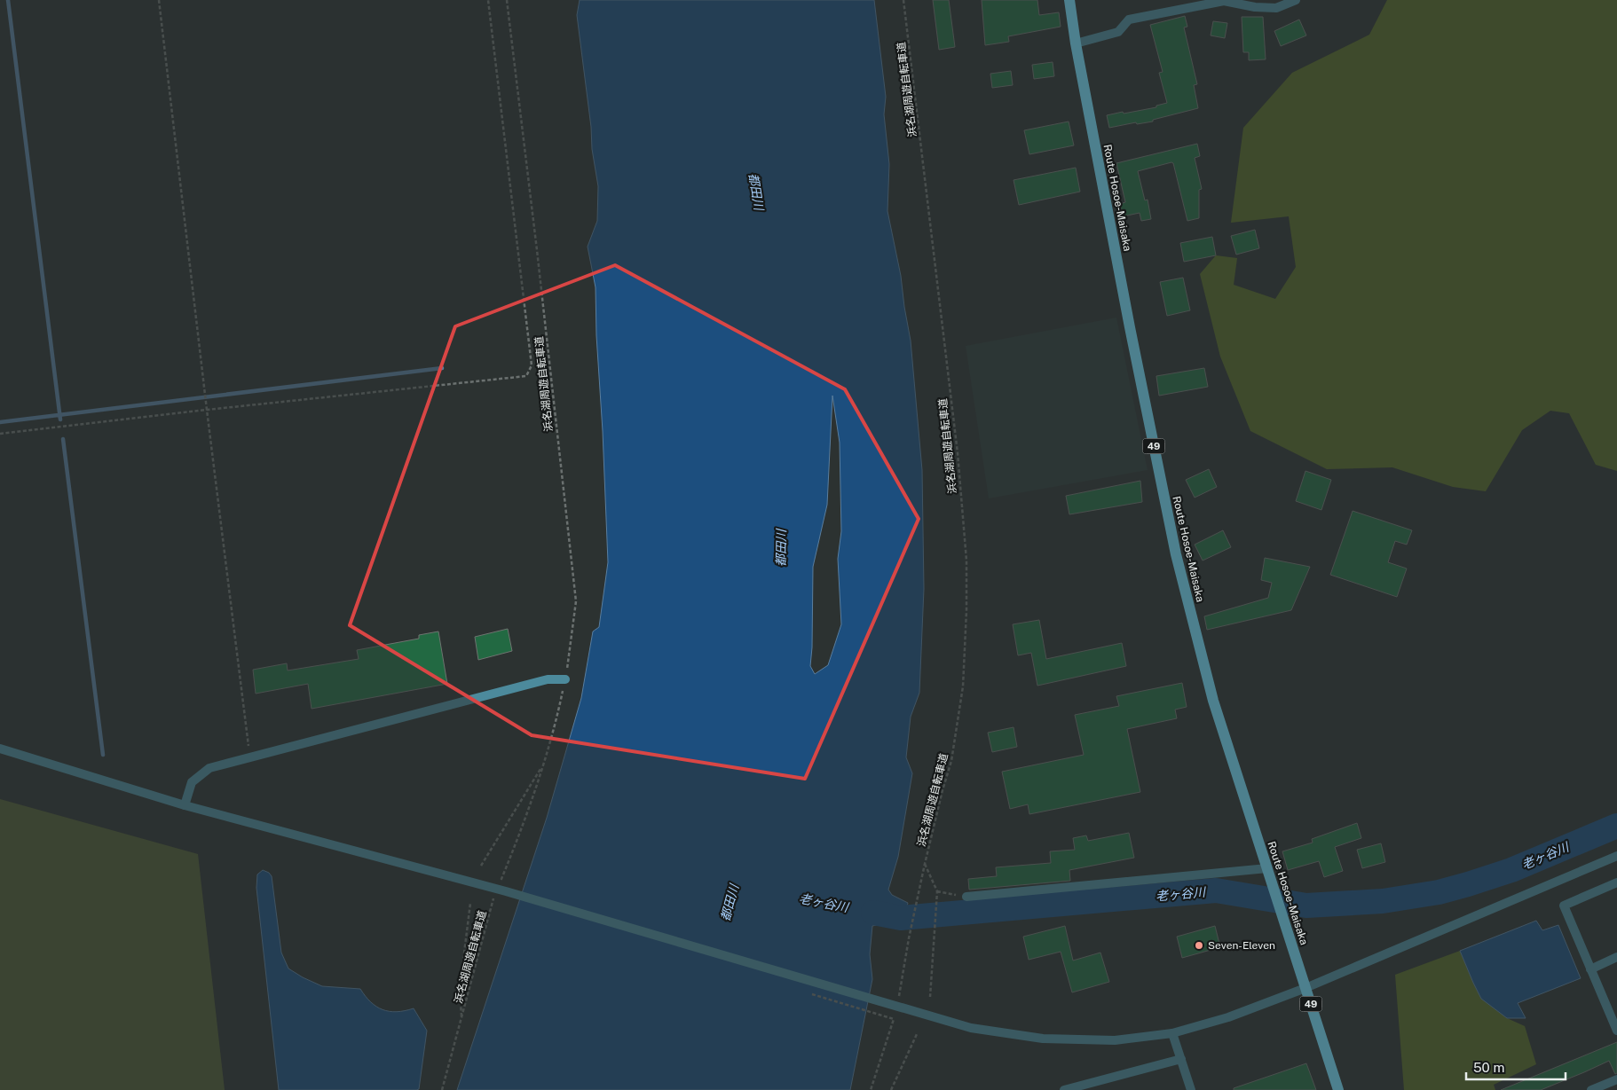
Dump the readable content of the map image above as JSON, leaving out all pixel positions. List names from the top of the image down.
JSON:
{
  "streets": {
    "main road": ["Route Hosoe-Maisaka", "49"],
    "path": ["浜名湖周遊自転車道"]
  },
  "water": ["都田川", "老ヶ谷川"],
  "places": ["Seven-Eleven"],
  "scale_bar": "50 m"
}
